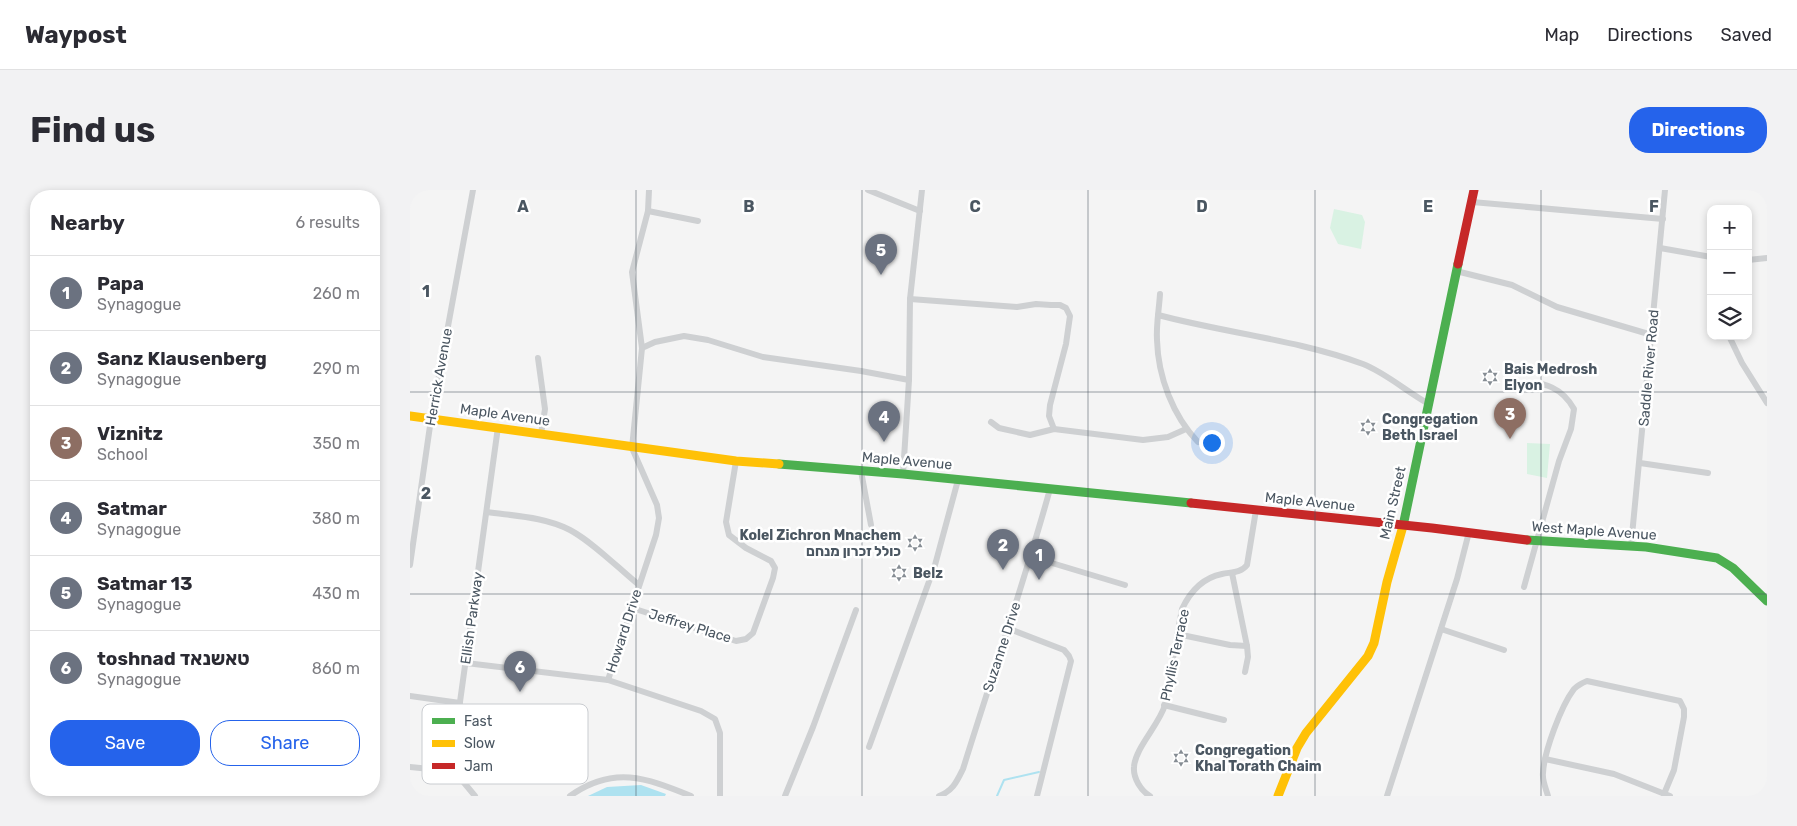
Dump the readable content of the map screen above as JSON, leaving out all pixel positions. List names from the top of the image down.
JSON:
{
  "streets": {
    "street": [
      "Saddle River Road",
      "Herrick Avenue",
      "Maple Avenue",
      "Main Street",
      "West Maple Avenue",
      "Ellish Parkway",
      "Jeffrey Place",
      "Howard Drive",
      "Suzanne Drive",
      "Phyllis Terrace"
    ]
  },
  "crossings": [
    ["Saddle River Road", "West Maple Avenue"],
    ["Herrick Avenue", "Maple Avenue"],
    ["Maple Avenue", "Main Street"],
    ["Maple Avenue", "West Maple Avenue"],
    ["Maple Avenue", "Ellish Parkway"],
    ["Maple Avenue", "Jeffrey Place"],
    ["Maple Avenue", "Howard Drive"],
    ["Maple Avenue", "Suzanne Drive"],
    ["Maple Avenue", "Phyllis Terrace"],
    ["Main Street", "West Maple Avenue"],
    ["Ellish Parkway", "Howard Drive"],
    ["Jeffrey Place", "Howard Drive"]
  ],
  "places": {
    "synagogue": [
      "Bais Medrosh Elyon",
      "Congregation Beth Israel",
      "Kolel Zichron Mnachem כולל זכרון מנחם",
      "Belz",
      "Congregation Khal Torath Chaim"
    ]
  },
  "legend": ["Fast", "Slow", "Jam"],
  "page": {
    "header": "Waypost",
    "nav": ["Map", "Directions", "Saved"],
    "buttons": [
      "Directions",
      ["Save", "Share"]
    ],
    "title": "Find us",
    "heading": ["Nearby", "6 results"],
    "map_buttons": ["+", "−"],
    "pins": [
      "5",
      "3",
      "4",
      "2",
      "1",
      "6"
    ],
    "list": [
      {
        "mark": "1",
        "name": "Papa",
        "note": "Synagogue",
        "value": "260 m"
      },
      {
        "mark": "2",
        "name": "Sanz Klausenberg",
        "note": "Synagogue",
        "value": "290 m"
      },
      {
        "mark": "3",
        "name": "Viznitz",
        "note": "School",
        "value": "350 m"
      },
      {
        "mark": "4",
        "name": "Satmar",
        "note": "Synagogue",
        "value": "380 m"
      },
      {
        "mark": "5",
        "name": "Satmar 13",
        "note": "Synagogue",
        "value": "430 m"
      },
      {
        "mark": "6",
        "name": "toshnad טאשנאד",
        "note": "Synagogue",
        "value": "860 m"
      }
    ]
  },
  "grid": {
    "columns": [
      "A",
      "B",
      "C",
      "D",
      "E",
      "F"
    ],
    "rows": ["1", "2"]
  }
}
